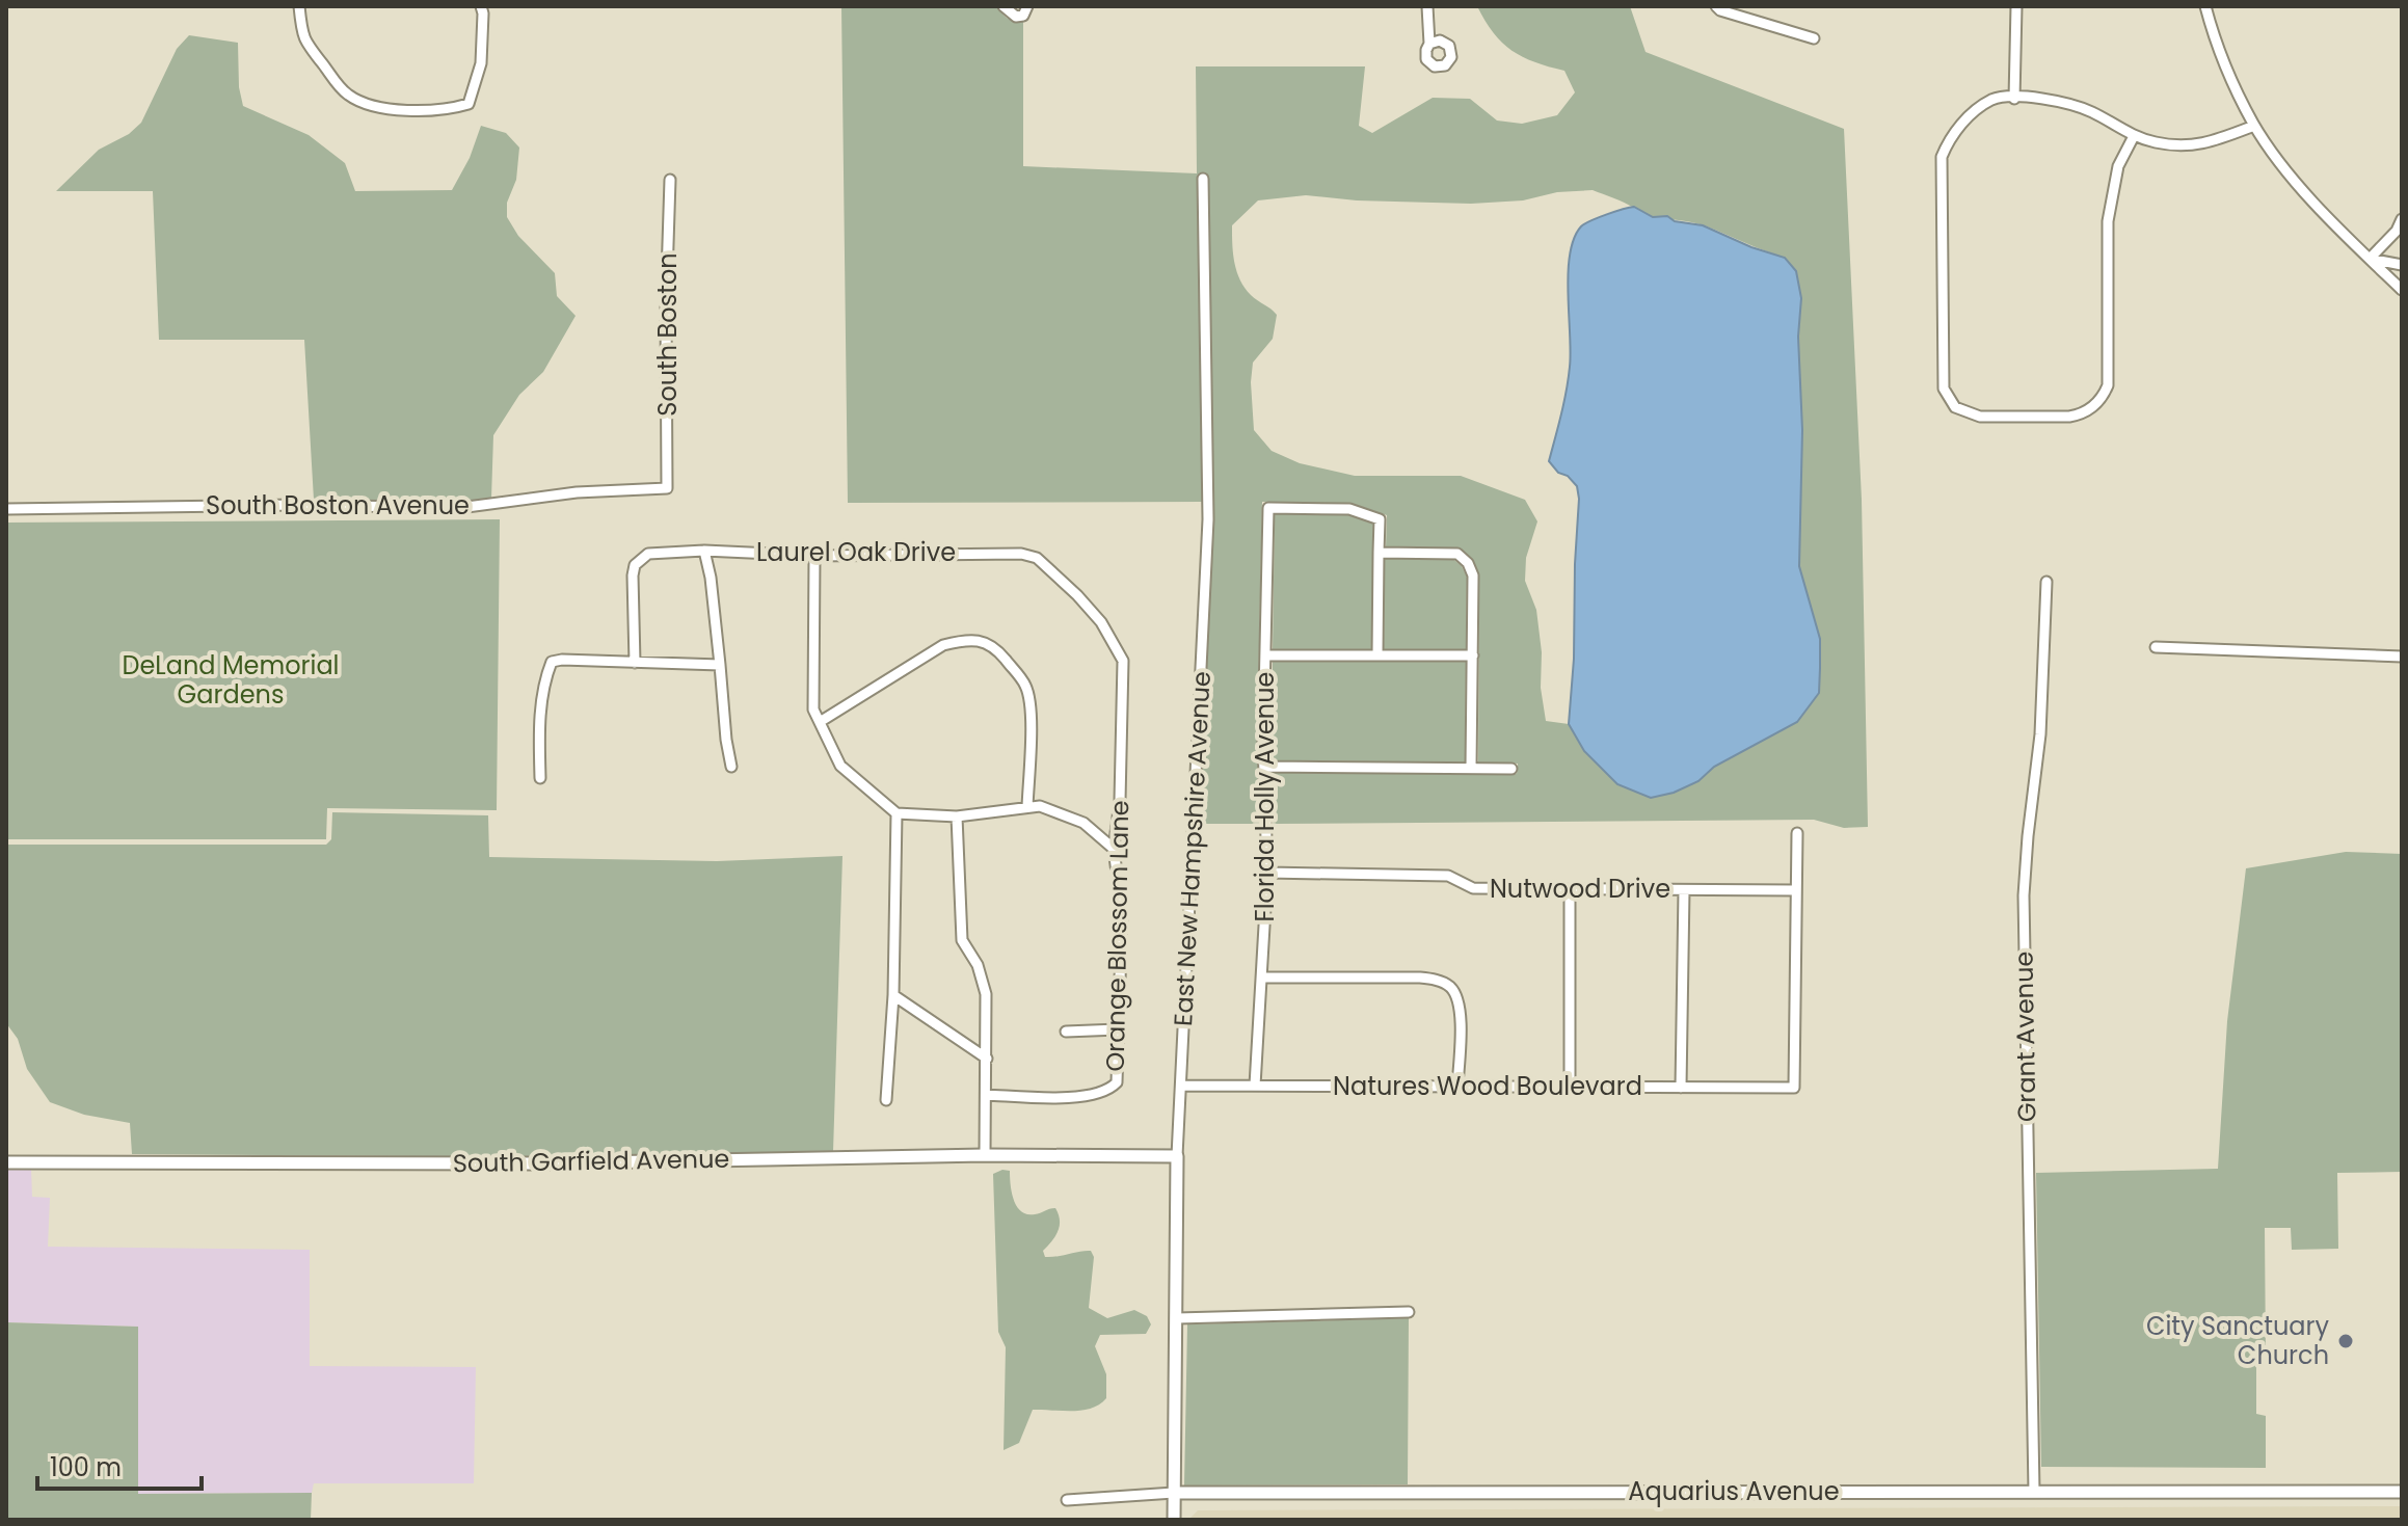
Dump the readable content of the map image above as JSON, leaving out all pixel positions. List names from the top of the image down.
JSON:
{
  "streets": {
    "street": [
      "South Boston",
      "South Boston Avenue",
      "Laurel Oak Drive",
      "Florida Holly Avenue",
      "East New Hampshire Avenue",
      "Nutwood Drive",
      "Orange Blossom Lane",
      "Grant Avenue",
      "Natures Wood Boulevard",
      "South Garfield Avenue",
      "Aquarius Avenue"
    ]
  },
  "crossings": [
    ["South Boston", "South Boston Avenue"],
    ["Laurel Oak Drive", "Orange Blossom Lane"],
    ["Florida Holly Avenue", "Nutwood Drive"],
    ["Florida Holly Avenue", "Natures Wood Boulevard"],
    ["East New Hampshire Avenue", "Natures Wood Boulevard"],
    ["East New Hampshire Avenue", "South Garfield Avenue"],
    ["East New Hampshire Avenue", "Aquarius Avenue"],
    ["Nutwood Drive", "Natures Wood Boulevard"],
    ["Grant Avenue", "Aquarius Avenue"]
  ],
  "parks": ["DeLand Memorial Gardens"],
  "places": ["City Sanctuary Church"],
  "scale_bar": "100 m"
}
